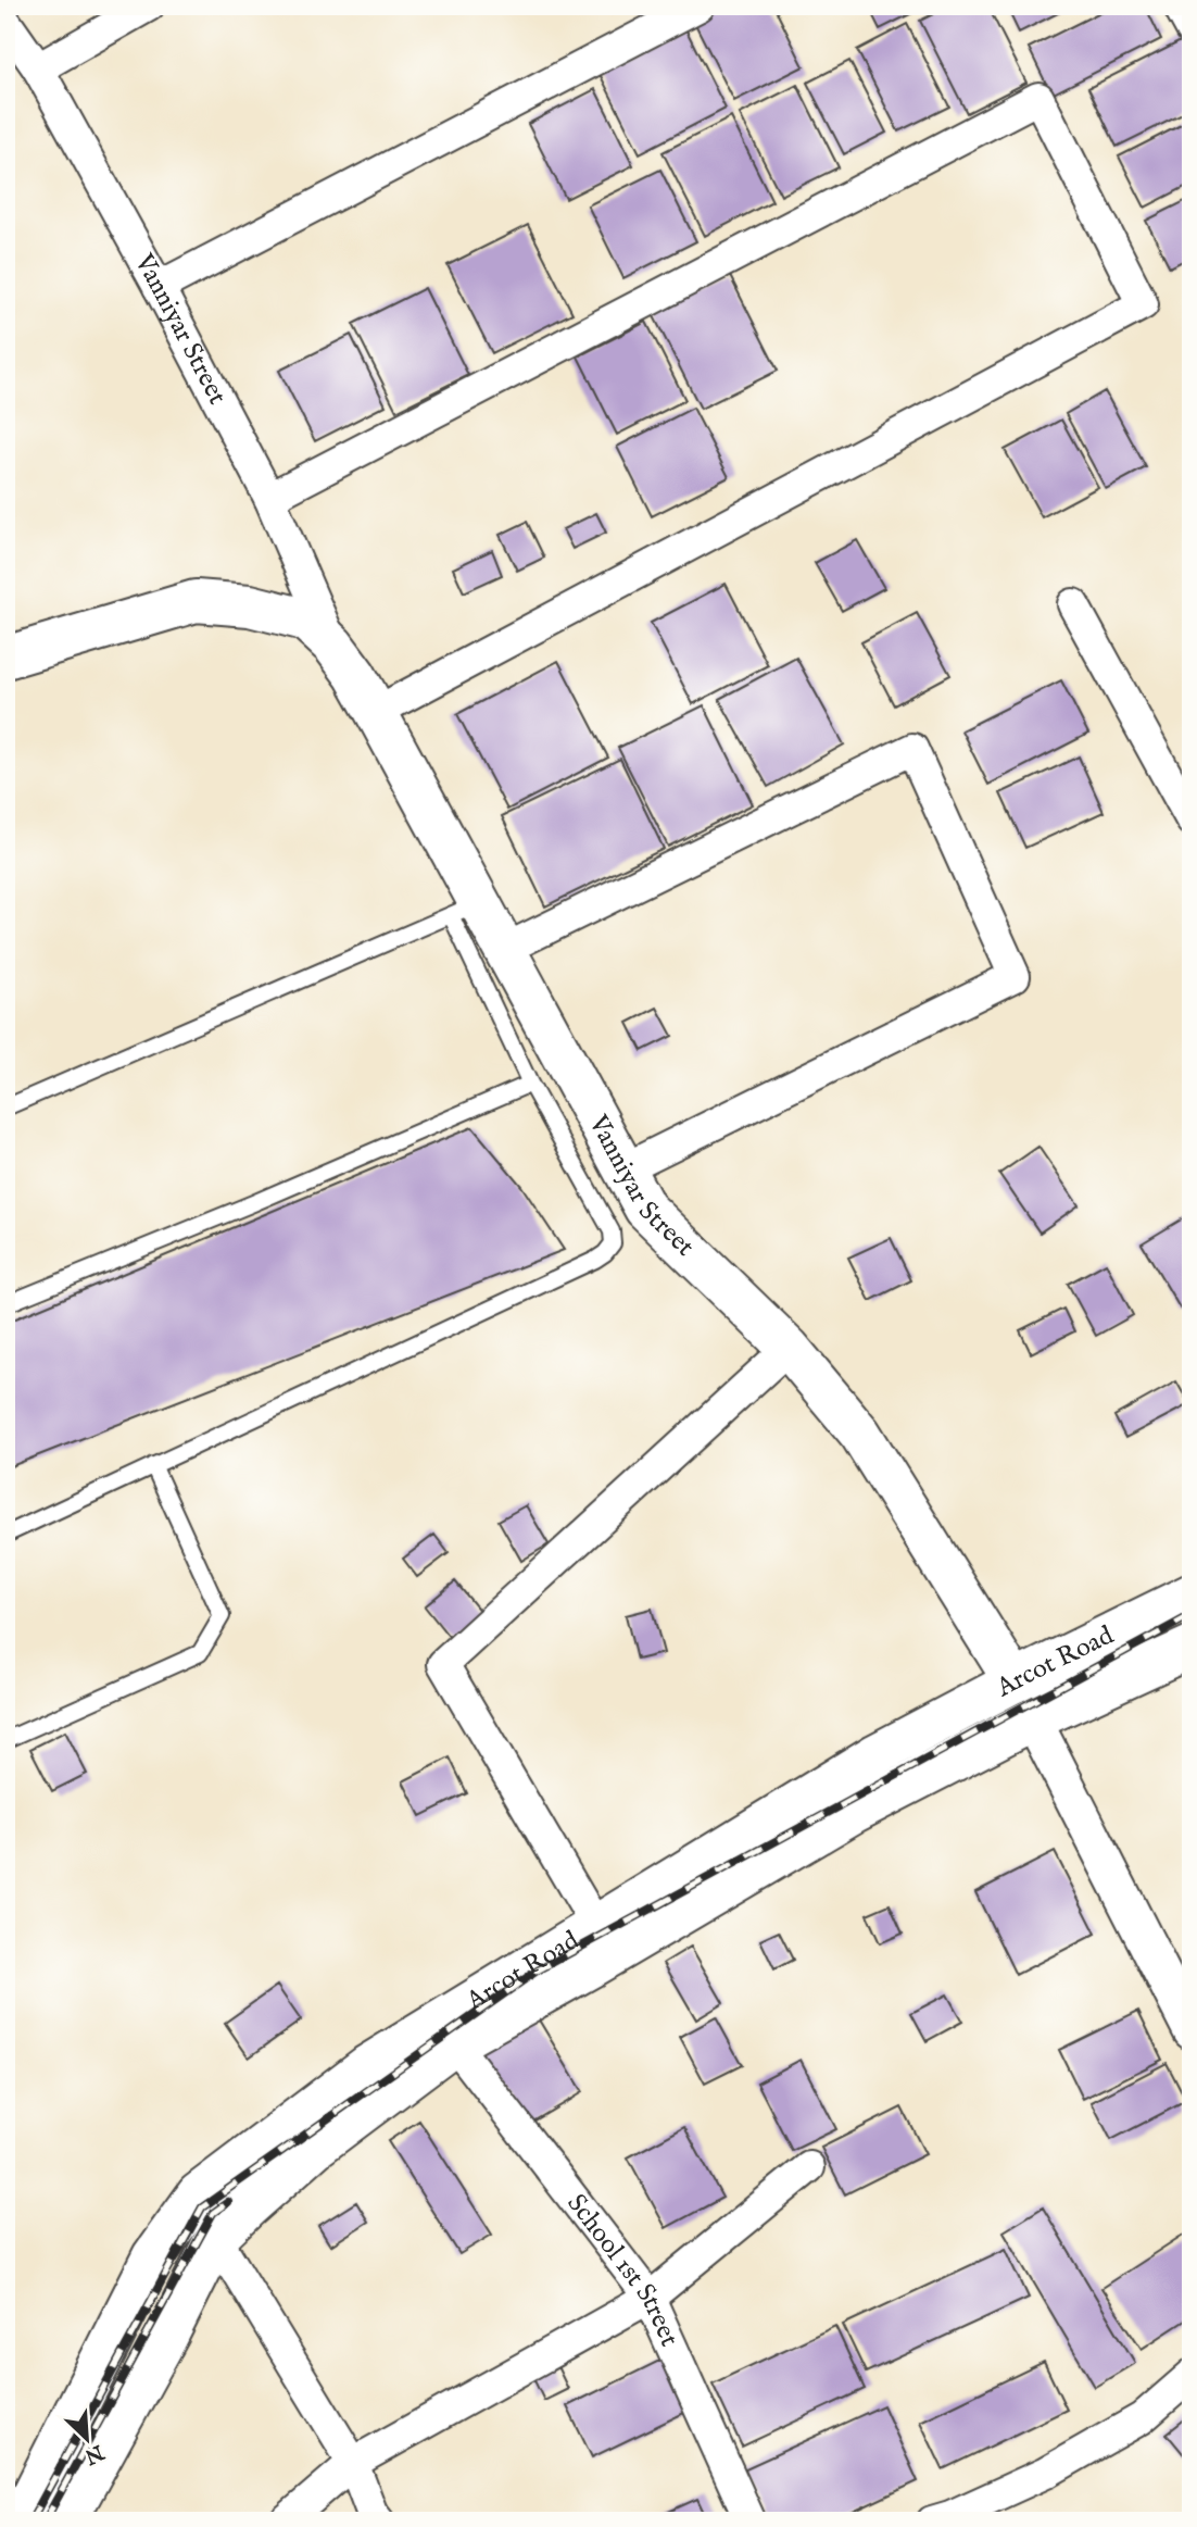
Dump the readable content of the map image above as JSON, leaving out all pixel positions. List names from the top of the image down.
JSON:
{
  "streets": {
    "main road": ["Vanniyar Street", "Arcot Road"],
    "street": ["School 1st Street"]
  },
  "crossings": [
    ["Vanniyar Street", "Arcot Road"],
    ["Arcot Road", "School 1st Street"]
  ],
  "north": "bottom right"
}
